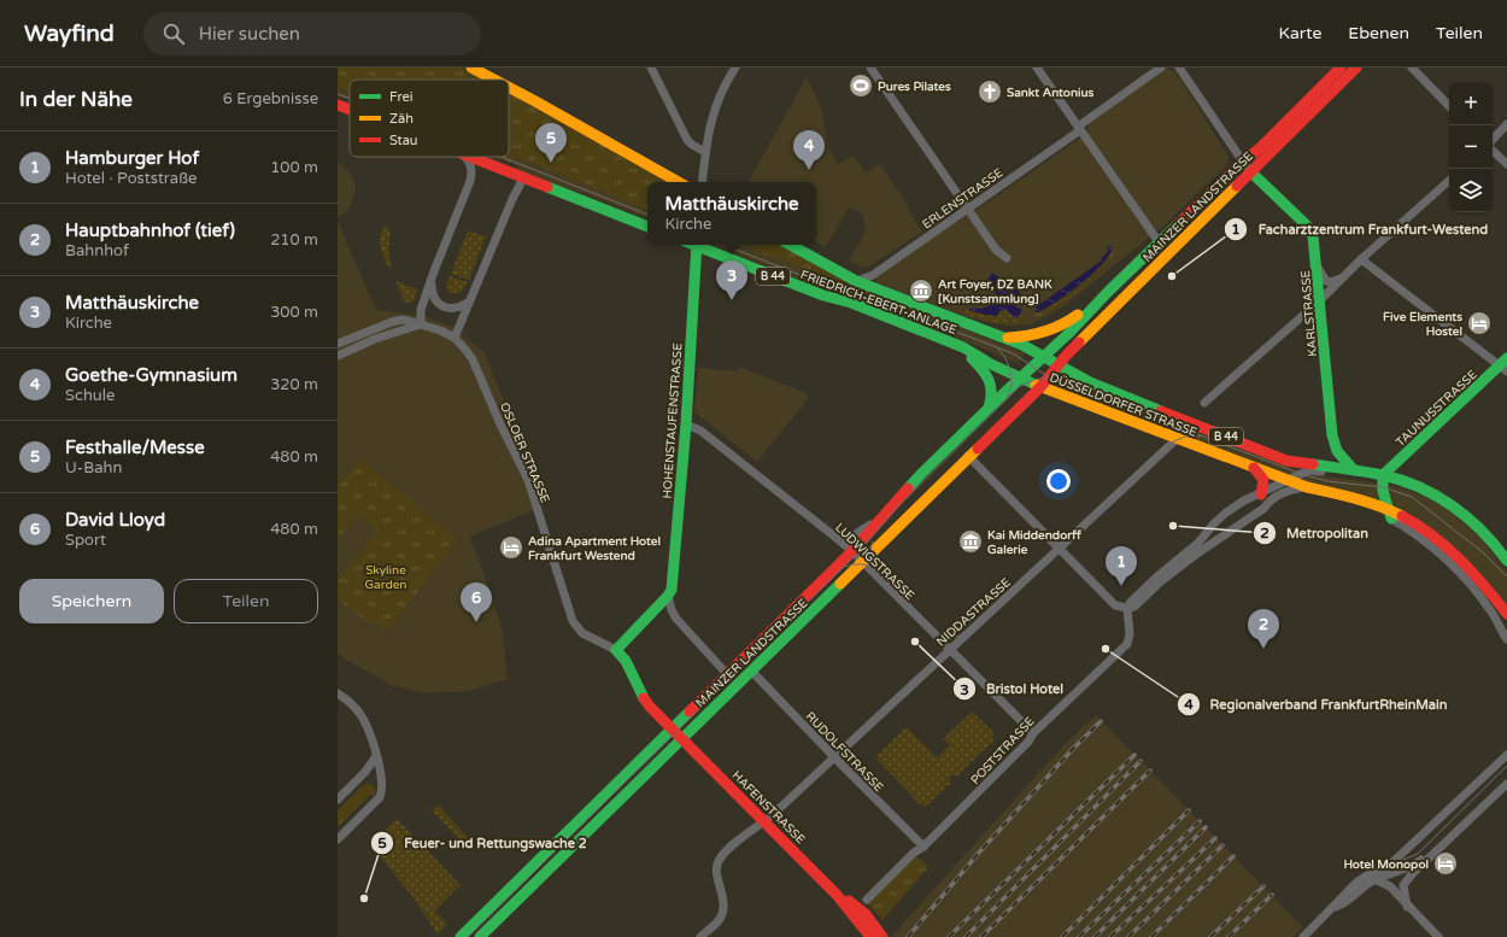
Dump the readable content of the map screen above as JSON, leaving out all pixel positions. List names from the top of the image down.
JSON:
{
  "streets": {
    "main road": [
      "MAINZER LANDSTRASSE",
      "B 44",
      "FRIEDRICH-EBERT-ANLAGE",
      "KARLSTRASSE",
      "DÜSSELDORFER STRASSE",
      "TAUNUSSTRASSE",
      "HOHENSTAUFENSTRASSE",
      "HAFENSTRASSE"
    ],
    "street": [
      "ERLENSTRASSE",
      "OSLOER STRASSE",
      "LUDWIGSTRASSE",
      "NIDDASTRASSE",
      "POSTSTRASSE",
      "RUDOLFSTRASSE"
    ]
  },
  "crossings": [
    ["ERLENSTRASSE", "FRIEDRICH-EBERT-ANLAGE"],
    ["MAINZER LANDSTRASSE", "B 44"],
    ["MAINZER LANDSTRASSE", "FRIEDRICH-EBERT-ANLAGE"],
    ["MAINZER LANDSTRASSE", "KARLSTRASSE"],
    ["MAINZER LANDSTRASSE", "DÜSSELDORFER STRASSE"],
    ["MAINZER LANDSTRASSE", "LUDWIGSTRASSE"],
    ["MAINZER LANDSTRASSE", "RUDOLFSTRASSE"],
    ["MAINZER LANDSTRASSE", "HAFENSTRASSE"],
    ["B 44", "FRIEDRICH-EBERT-ANLAGE"],
    ["B 44", "KARLSTRASSE"],
    ["B 44", "DÜSSELDORFER STRASSE"],
    ["B 44", "TAUNUSSTRASSE"],
    ["KARLSTRASSE", "DÜSSELDORFER STRASSE"],
    ["DÜSSELDORFER STRASSE", "NIDDASTRASSE"],
    ["HOHENSTAUFENSTRASSE", "LUDWIGSTRASSE"],
    ["OSLOER STRASSE", "HAFENSTRASSE"],
    ["LUDWIGSTRASSE", "NIDDASTRASSE"],
    ["LUDWIGSTRASSE", "POSTSTRASSE"],
    ["NIDDASTRASSE", "RUDOLFSTRASSE"],
    ["NIDDASTRASSE", "HAFENSTRASSE"],
    ["POSTSTRASSE", "RUDOLFSTRASSE"]
  ],
  "parks": ["Skyline Garden"],
  "places": {
    "sports": ["Pures Pilates"],
    "church": ["Sankt Antonius"],
    "other": [
      "Facharztzentrum Frankfurt-Westend",
      "Metropolitan",
      "Bristol Hotel",
      "Regionalverband FrankfurtRheinMain",
      "Feuer- und Rettungswache 2"
    ],
    "museum": ["Art Foyer, DZ BANK [Kunstsammlung]", "Kai Middendorff Galerie"],
    "hotel": ["Five Elements Hostel", "Adina Apartment Hotel Frankfurt Westend", "Hotel Monopol"]
  },
  "legend": ["Frei", "Zäh", "Stau"],
  "page": {
    "header": "Wayfind",
    "search": "Hier suchen",
    "nav": ["Karte", "Ebenen", "Teilen"],
    "heading": ["In der Nähe", "6 Ergebnisse"],
    "map_buttons": ["+", "−"],
    "pins": [
      "5",
      "4",
      "3",
      "1",
      "6",
      "2"
    ],
    "list": [
      {
        "mark": "1",
        "name": "Hamburger Hof",
        "note": "Hotel · Poststraße",
        "value": "100 m"
      },
      {
        "mark": "2",
        "name": "Hauptbahnhof (tief)",
        "note": "Bahnhof",
        "value": "210 m"
      },
      {
        "mark": "3",
        "name": "Matthäuskirche",
        "note": "Kirche",
        "value": "300 m"
      },
      {
        "mark": "4",
        "name": "Goethe-Gymnasium",
        "note": "Schule",
        "value": "320 m"
      },
      {
        "mark": "5",
        "name": "Festhalle/Messe",
        "note": "U-Bahn",
        "value": "480 m"
      },
      {
        "mark": "6",
        "name": "David Lloyd",
        "note": "Sport",
        "value": "480 m"
      }
    ],
    "popup": ["Matthäuskirche", "Kirche"],
    "buttons": ["Speichern", "Teilen"]
  }
}
